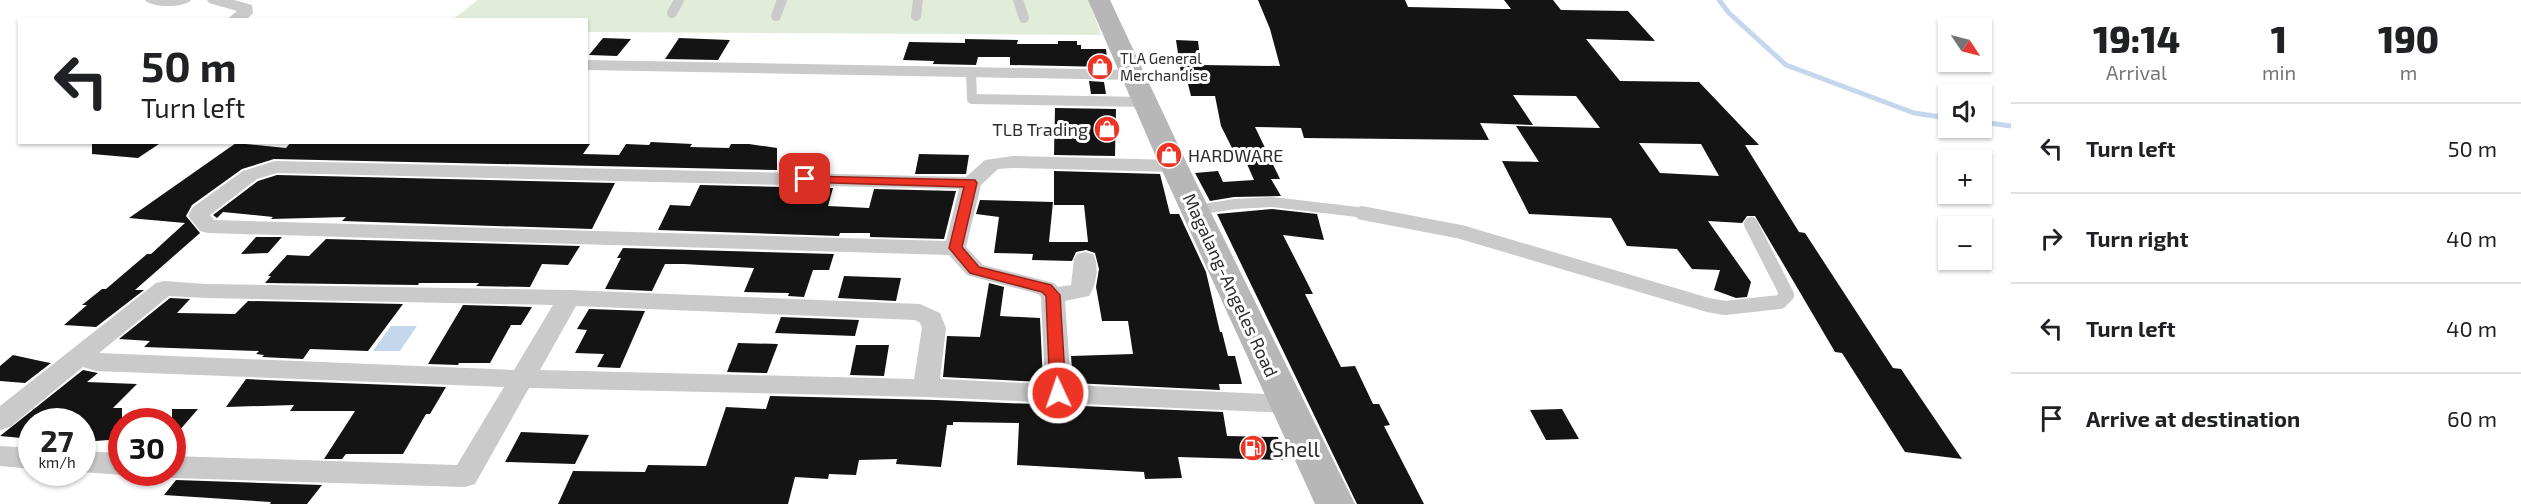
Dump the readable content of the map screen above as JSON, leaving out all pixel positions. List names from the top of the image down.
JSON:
{
  "streets": {
    "main road": ["Magalang-Angeles Road"]
  },
  "places": {
    "shop": ["TLA General Merchandise", "TLB Trading", "HARDWARE"],
    "fuel station": ["Shell"]
  },
  "north": "bottom right",
  "page": {
    "eta": [
      "19:14",
      "Arrival",
      "1",
      "min",
      "190",
      "m"
    ],
    "map_buttons": ["+", "−"],
    "turn": ["50 m", "Turn left"],
    "list": [
      {
        "name": "Turn left",
        "value": "50 m"
      },
      {
        "name": "Turn right",
        "value": "40 m"
      },
      {
        "name": "Turn left",
        "value": "40 m"
      },
      {
        "name": "Arrive at destination",
        "value": "60 m"
      }
    ],
    "speed": "27 km/h",
    "limit": "30"
  }
}
